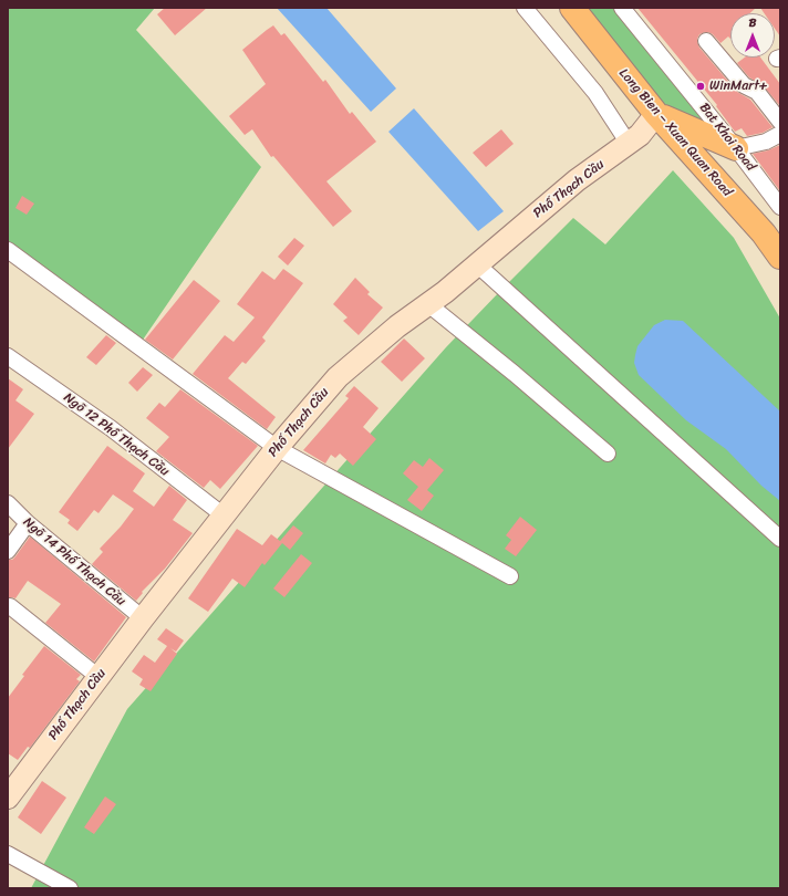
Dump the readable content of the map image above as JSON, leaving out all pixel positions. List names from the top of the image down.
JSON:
{
  "streets": {
    "main road": ["Long Bien – Xuan Quan Road"],
    "street": [
      "Bat Khoi Road",
      "Phố Thạch Cầu",
      "Ngõ 12 Phố Thạch Cầu",
      "Ngõ 14 Phố Thạch Cầu"
    ]
  },
  "crossings": [
    ["Long Bien – Xuan Quan Road", "Phố Thạch Cầu"],
    ["Phố Thạch Cầu", "Ngõ 12 Phố Thạch Cầu"],
    ["Phố Thạch Cầu", "Ngõ 14 Phố Thạch Cầu"]
  ],
  "places": ["WinMart+"],
  "north": "top"
}
